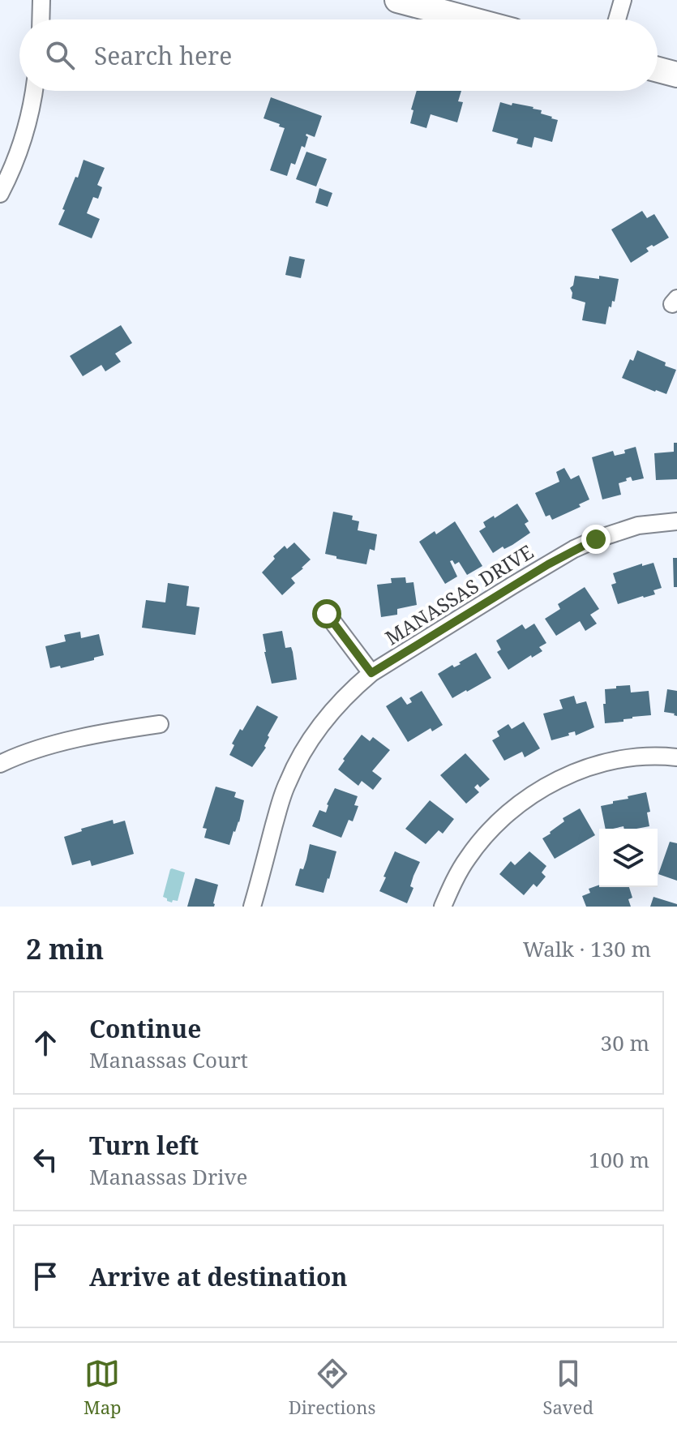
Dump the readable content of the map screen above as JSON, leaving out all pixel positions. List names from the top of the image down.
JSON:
{
  "streets": {
    "street": ["MANASSAS DRIVE"]
  },
  "page": {
    "search": "Search here",
    "heading": ["2 min", "Walk · 130 m"],
    "list": [
      ["Continue", "Manassas Court", "30 m"],
      ["Turn left", "Manassas Drive", "100 m"],
      "Arrive at destination"
    ],
    "nav": ["Map", "Directions", "Saved"]
  }
}
